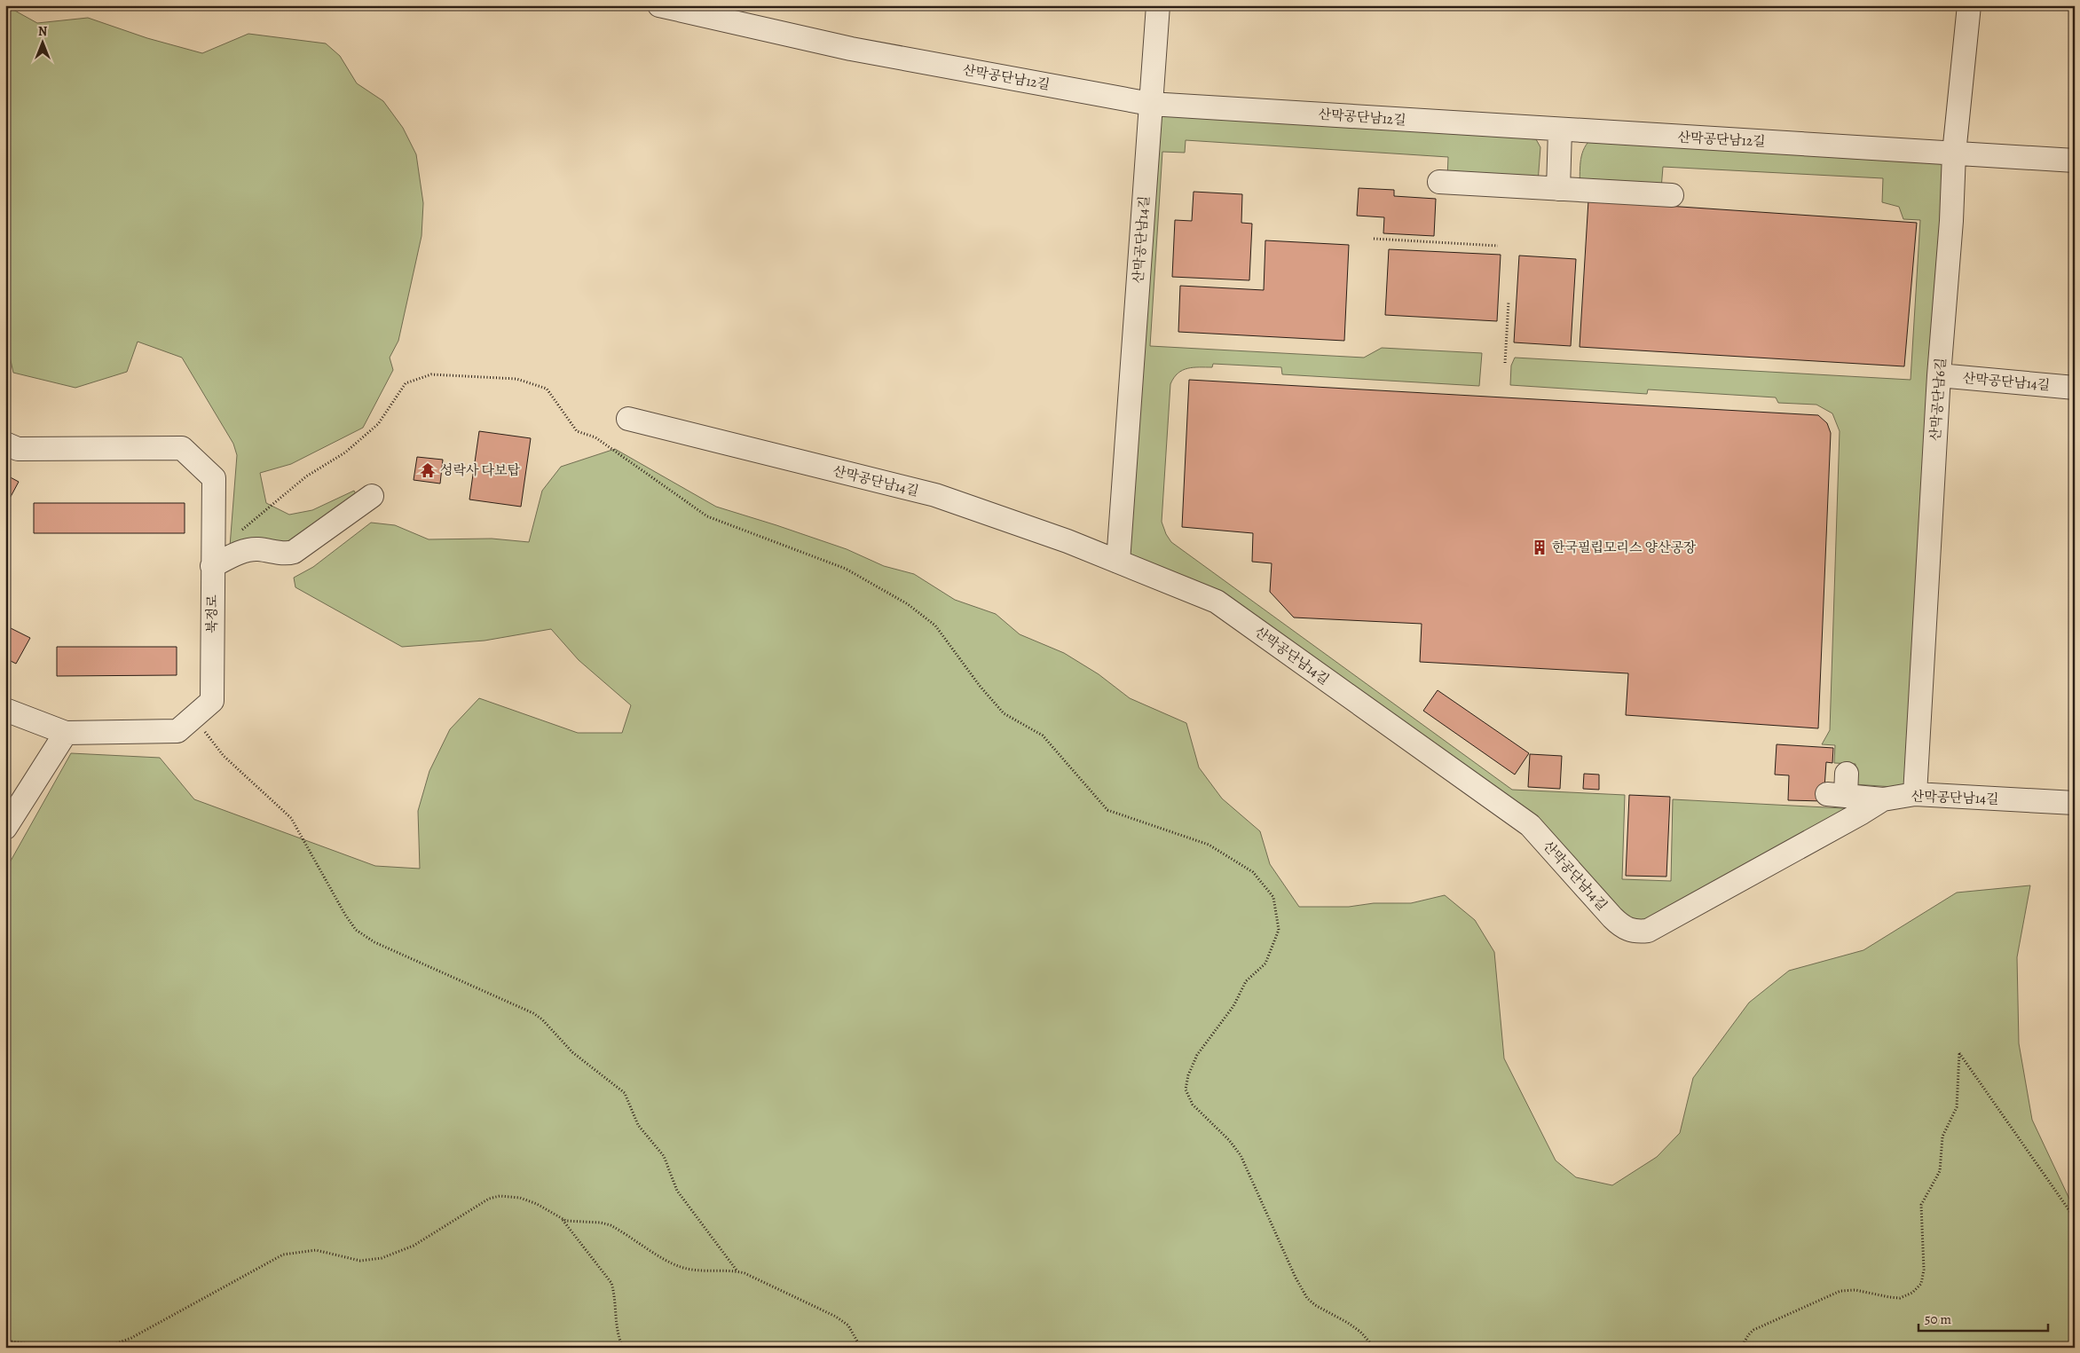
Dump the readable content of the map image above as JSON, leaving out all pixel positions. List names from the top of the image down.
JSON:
{
  "streets": {
    "street": [
      "산막공단남12길",
      "산막공단남14길",
      "산막공단남6길",
      "북정로"
    ]
  },
  "crossings": [
    ["산막공단남12길", "산막공단남14길"],
    ["산막공단남12길", "산막공단남6길"],
    ["산막공단남14길", "산막공단남6길"]
  ],
  "places": {
    "temple": ["성락사 다보탑"],
    "building": ["한국필립모리스 양산공장"]
  },
  "scale_bar": "50 m",
  "north": "top"
}
